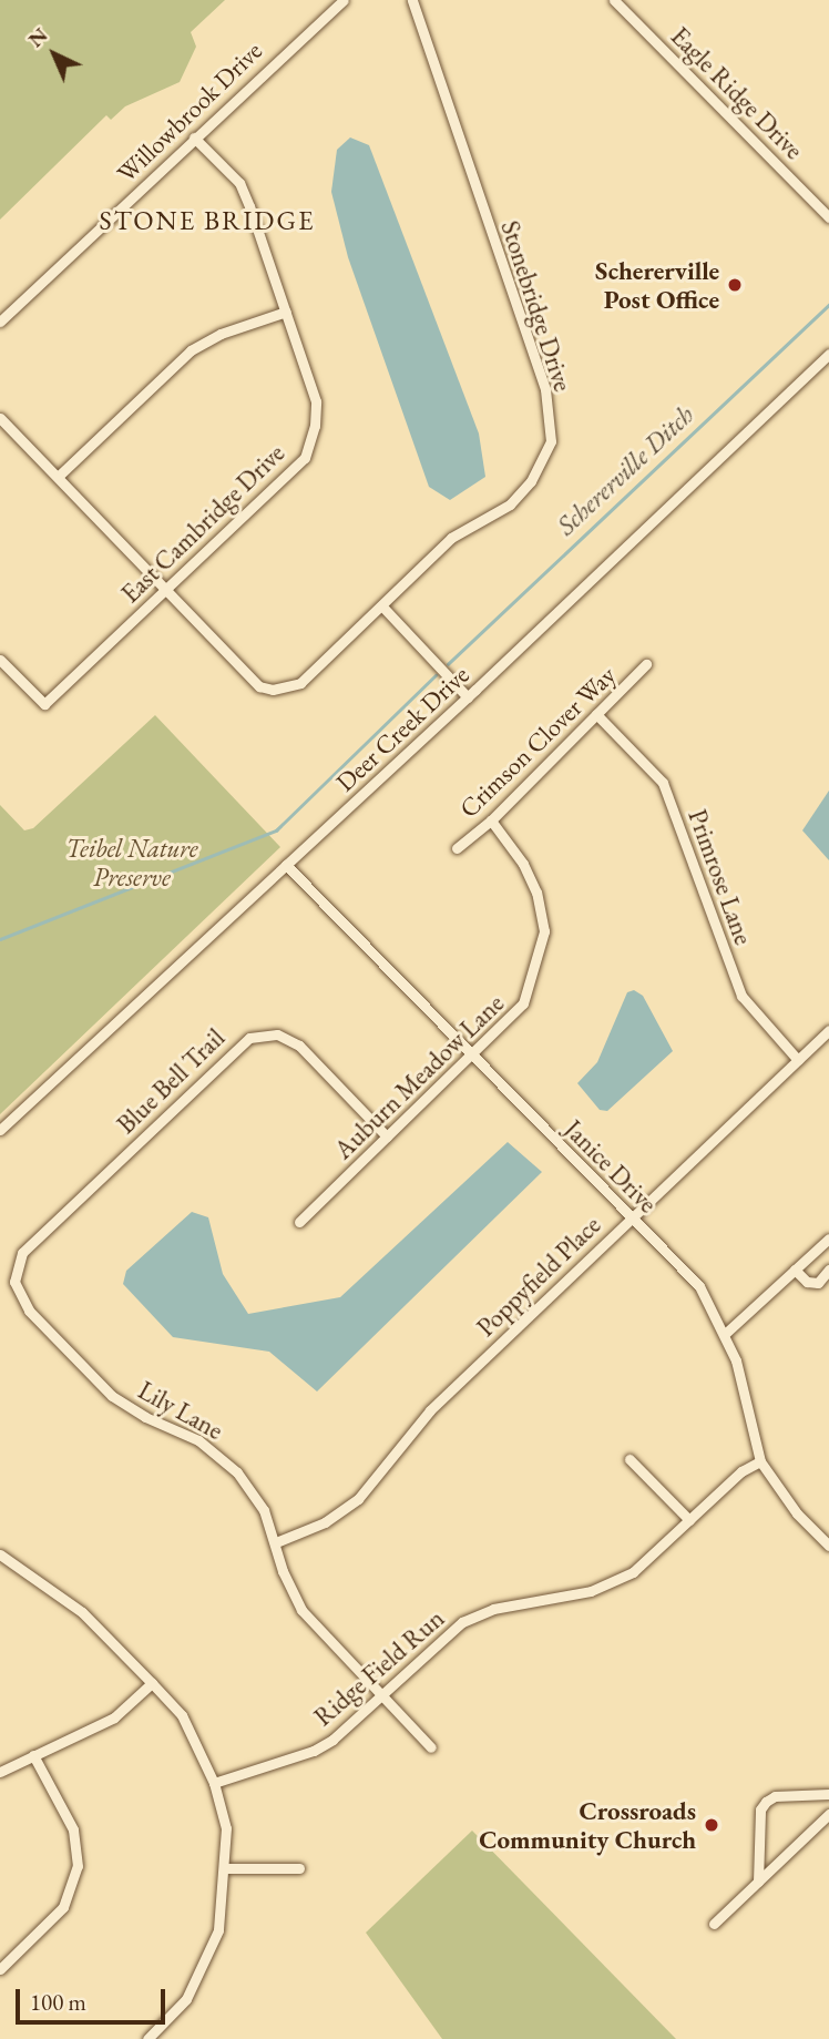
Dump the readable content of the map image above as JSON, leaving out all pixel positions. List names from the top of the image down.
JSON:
{
  "streets": {
    "street": [
      "Eagle Ridge Drive",
      "Willowbrook Drive",
      "Stonebridge Drive",
      "East Cambridge Drive",
      "Deer Creek Drive",
      "Crimson Clover Way",
      "Primrose Lane",
      "Auburn Meadow Lane",
      "Blue Bell Trail",
      "Janice Drive",
      "Poppyfield Place",
      "Lily Lane",
      "Ridge Field Run"
    ]
  },
  "crossings": [
    ["Willowbrook Drive", "East Cambridge Drive"],
    ["Stonebridge Drive", "East Cambridge Drive"],
    ["Deer Creek Drive", "Janice Drive"],
    ["Crimson Clover Way", "Primrose Lane"],
    ["Crimson Clover Way", "Auburn Meadow Lane"],
    ["Primrose Lane", "Poppyfield Place"],
    ["Auburn Meadow Lane", "Blue Bell Trail"],
    ["Auburn Meadow Lane", "Janice Drive"],
    ["Blue Bell Trail", "Lily Lane"],
    ["Janice Drive", "Poppyfield Place"],
    ["Janice Drive", "Ridge Field Run"],
    ["Poppyfield Place", "Lily Lane"],
    ["Lily Lane", "Ridge Field Run"]
  ],
  "districts": ["STONE BRIDGE"],
  "water": ["Schererville Ditch"],
  "parks": ["Teibel Nature Preserve"],
  "places": ["Schererville Post Office", "Crossroads Community Church"],
  "scale_bar": "100 m",
  "north": "top left"
}
